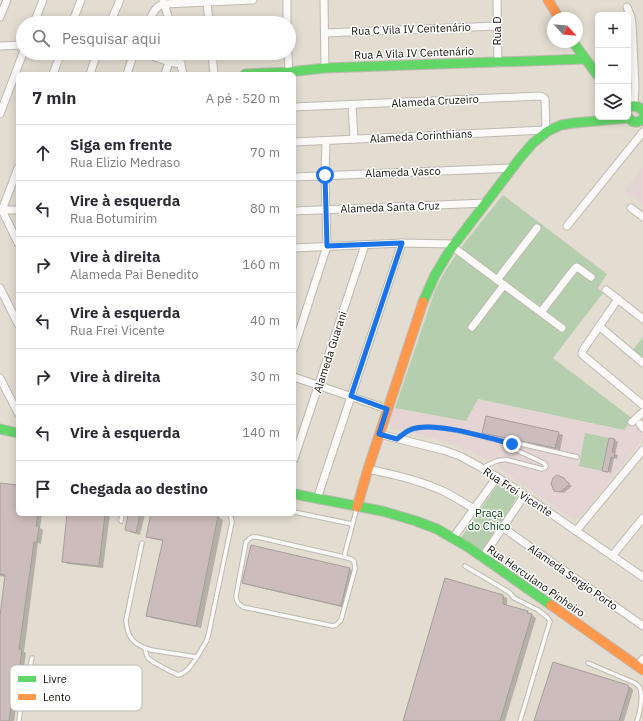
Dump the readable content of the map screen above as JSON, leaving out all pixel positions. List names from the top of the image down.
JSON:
{
  "streets": {
    "street": [
      "Rua C Vila IV Centenário",
      "Rua D",
      "Rua A Vila IV Centenário",
      "Alameda Cruzeiro",
      "Alameda Corinthians",
      "Alameda Vasco",
      "Alameda Santa Cruz",
      "Alameda Guarani",
      "Rua Frei Vicente",
      "Alameda Sergio Porto",
      "Rua Herculano Pinheiro"
    ]
  },
  "crossings": [
    ["Rua C Vila IV Centenário", "Rua D"],
    ["Rua D", "Rua A Vila IV Centenário"],
    ["Alameda Cruzeiro", "Alameda Corinthians"]
  ],
  "parks": ["Praça do Chico"],
  "legend": ["Livre", "Lento"],
  "north": "bottom right",
  "page": {
    "map_buttons": ["+", "−"],
    "search": "Pesquisar aqui",
    "heading": ["7 min", "A pé · 520 m"],
    "list": [
      ["Siga em frente", "Rua Elizio Medraso", "70 m"],
      ["Vire à esquerda", "Rua Botumirim", "80 m"],
      ["Vire à direita", "Alameda Pai Benedito", "160 m"],
      ["Vire à esquerda", "Rua Frei Vicente", "40 m"],
      ["Vire à direita", "30 m"],
      ["Vire à esquerda", "140 m"],
      "Chegada ao destino"
    ]
  }
}
